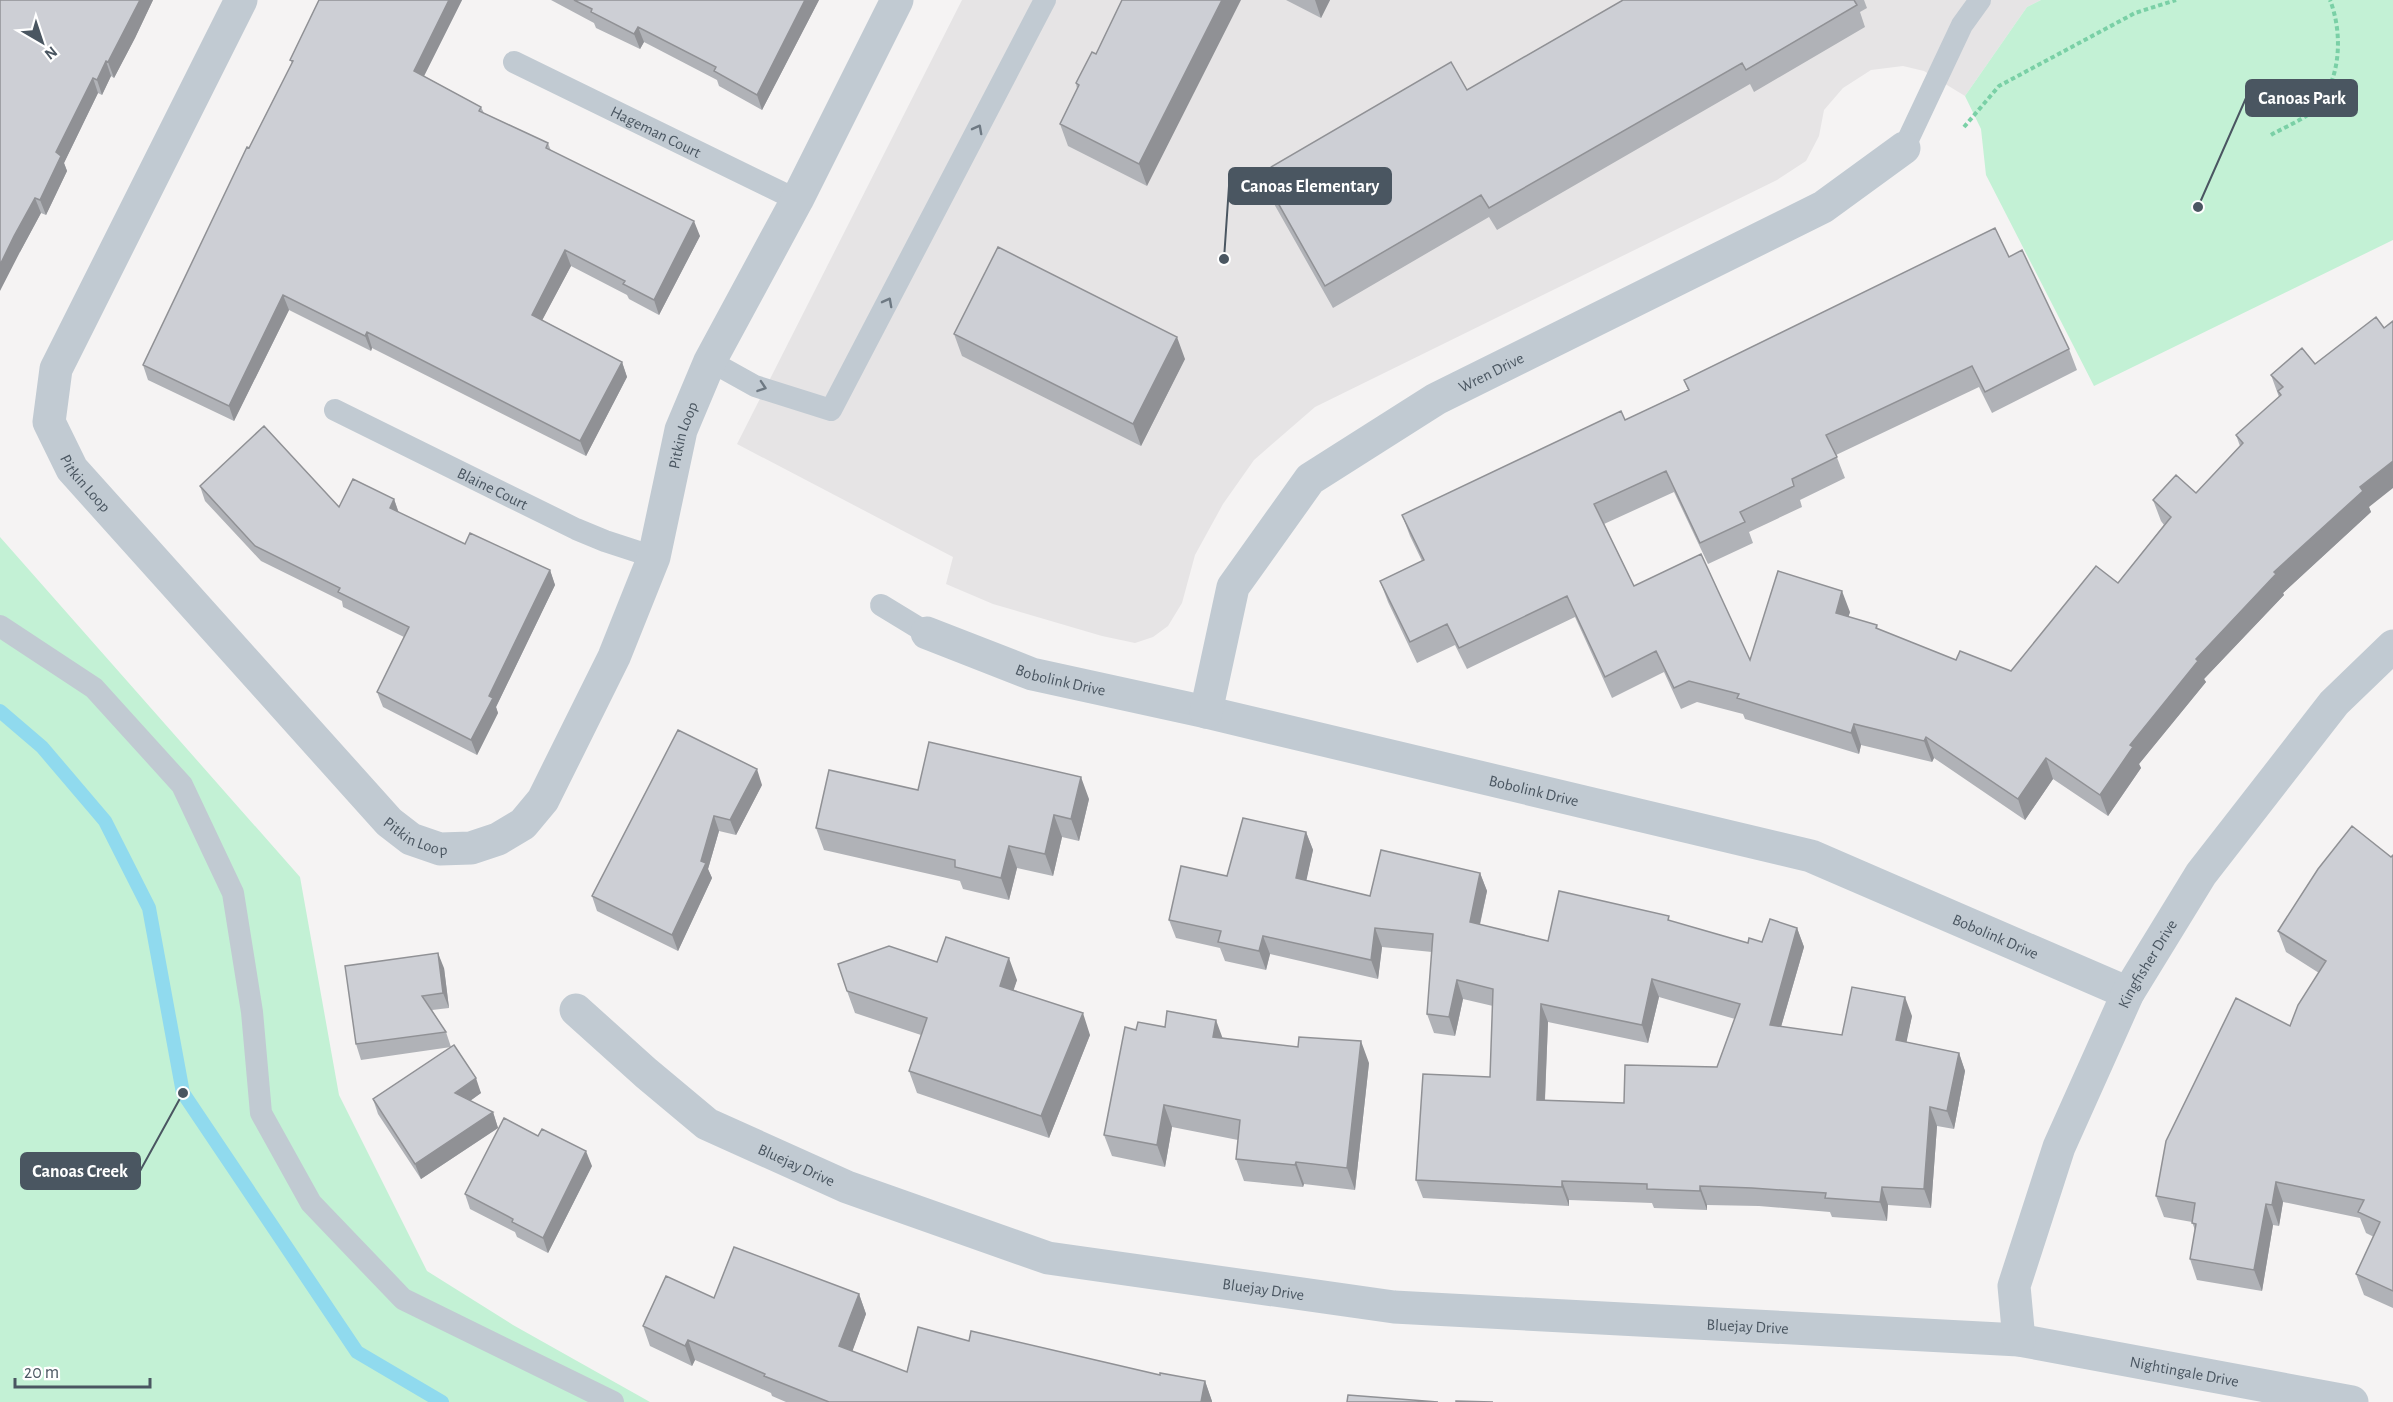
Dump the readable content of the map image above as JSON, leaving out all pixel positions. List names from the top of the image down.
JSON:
{
  "streets": {
    "street": [
      "Wren Drive",
      "Pitkin Loop",
      "Bobolink Drive",
      "Kingfisher Drive",
      "Bluejay Drive",
      "Nightingale Drive"
    ],
    "lane": ["Hageman Court", "Blaine Court"]
  },
  "crossings": [
    ["Hageman Court", "Pitkin Loop"],
    ["Wren Drive", "Bobolink Drive"],
    ["Pitkin Loop", "Blaine Court"],
    ["Bobolink Drive", "Kingfisher Drive"],
    ["Kingfisher Drive", "Bluejay Drive"],
    ["Kingfisher Drive", "Nightingale Drive"],
    ["Bluejay Drive", "Nightingale Drive"]
  ],
  "places": ["Canoas Park", "Canoas Elementary", "Canoas Creek"],
  "scale_bar": "20 m",
  "north": "bottom right"
}
